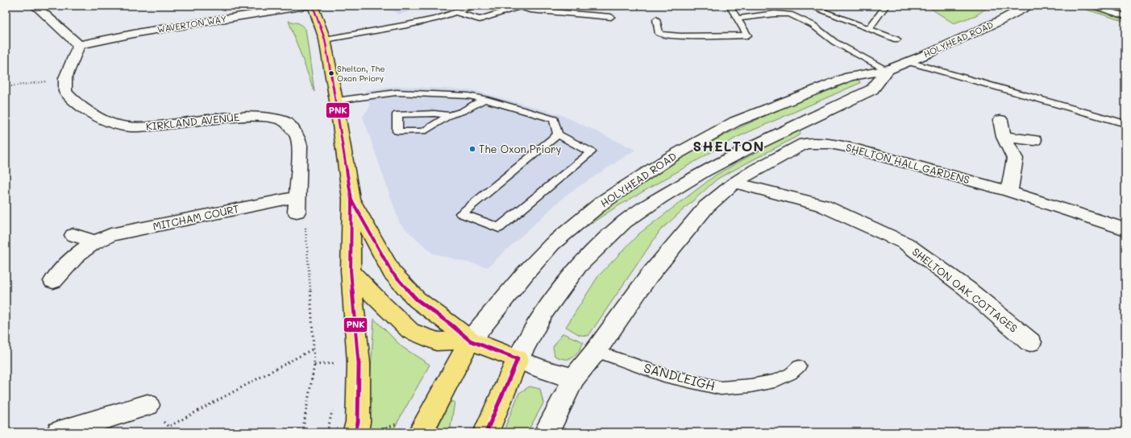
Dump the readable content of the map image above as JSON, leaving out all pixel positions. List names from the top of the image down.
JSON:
{
  "streets": {
    "street": [
      "WAVERTON WAY",
      "HOLYHEAD ROAD",
      "KIRKLAND AVENUE",
      "SHELTON HALL GARDENS",
      "MITCHAM COURT",
      "SHELTON OAK COTTAGES"
    ],
    "lane": ["SANDLEIGH"]
  },
  "crossings": [
    ["WAVERTON WAY", "KIRKLAND AVENUE"],
    ["KIRKLAND AVENUE", "MITCHAM COURT"],
    ["SHELTON HALL GARDENS", "SHELTON OAK COTTAGES"]
  ],
  "districts": ["SHELTON"],
  "places": ["Shelton, The Oxon Priory", "The Oxon Priory"],
  "lines": ["transit line PNK"]
}
